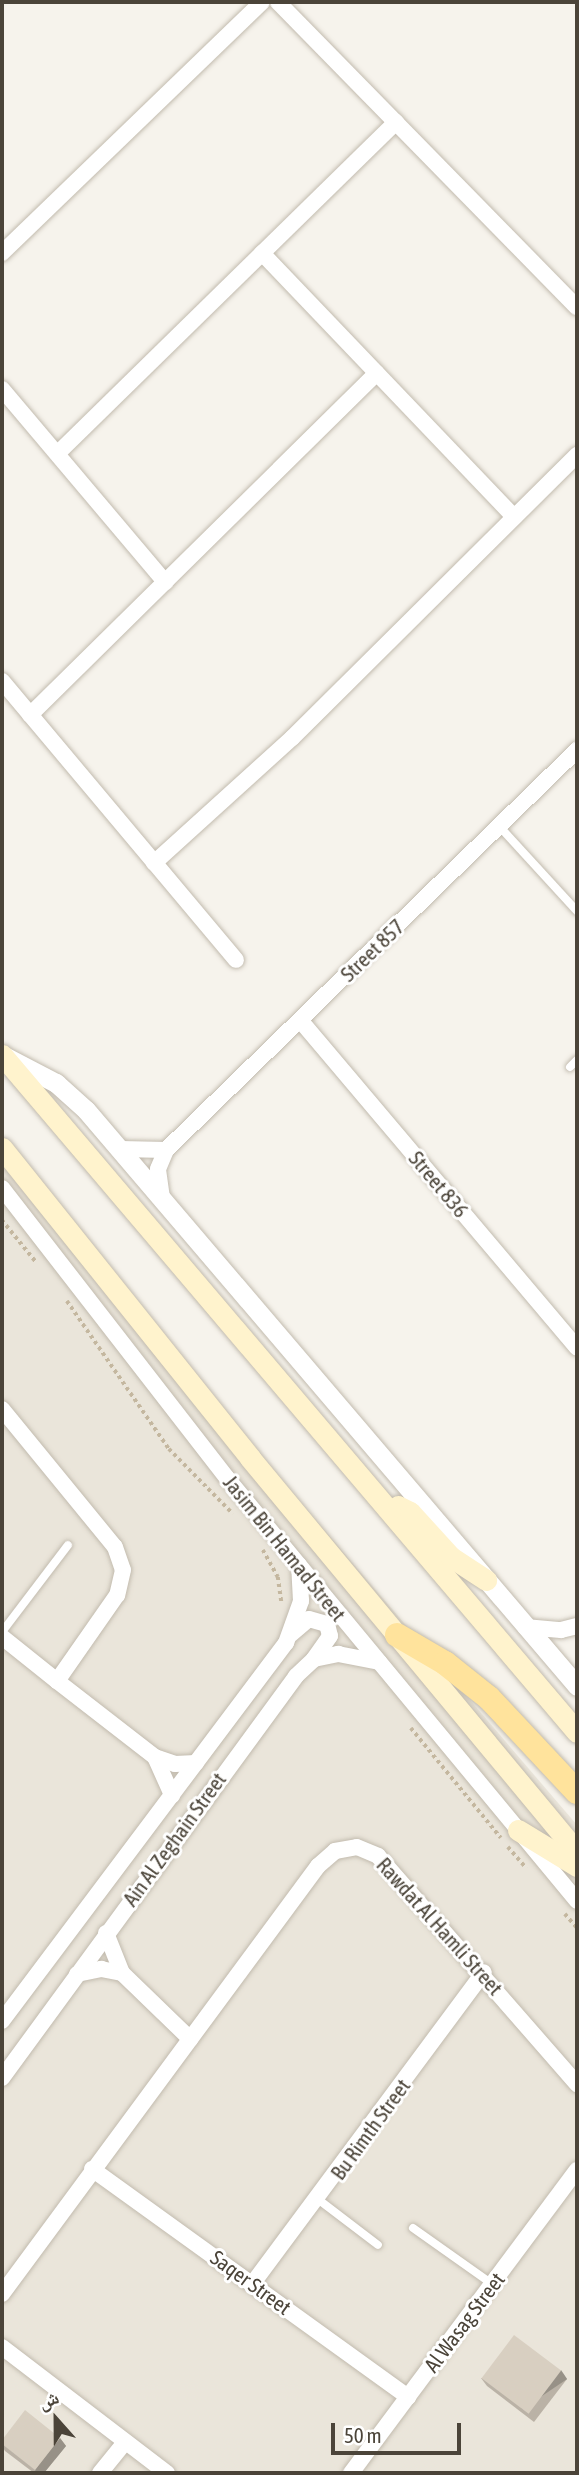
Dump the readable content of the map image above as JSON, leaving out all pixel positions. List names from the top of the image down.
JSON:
{
  "streets": {
    "main road": ["Jasim Bin Hamad Street"],
    "street": [
      "Street 857",
      "Street 836",
      "Ain Al Zeghain Street",
      "Rawdat Al Hamli Street",
      "Bu Rimth Street",
      "Saqer Street",
      "Al Wasag Street"
    ]
  },
  "crossings": [
    ["Street 857", "Street 836"],
    ["Jasim Bin Hamad Street", "Ain Al Zeghain Street"],
    ["Rawdat Al Hamli Street", "Bu Rimth Street"],
    ["Rawdat Al Hamli Street", "Saqer Street"],
    ["Bu Rimth Street", "Saqer Street"],
    ["Saqer Street", "Al Wasag Street"]
  ],
  "scale_bar": "50 m",
  "north": "top"
}
